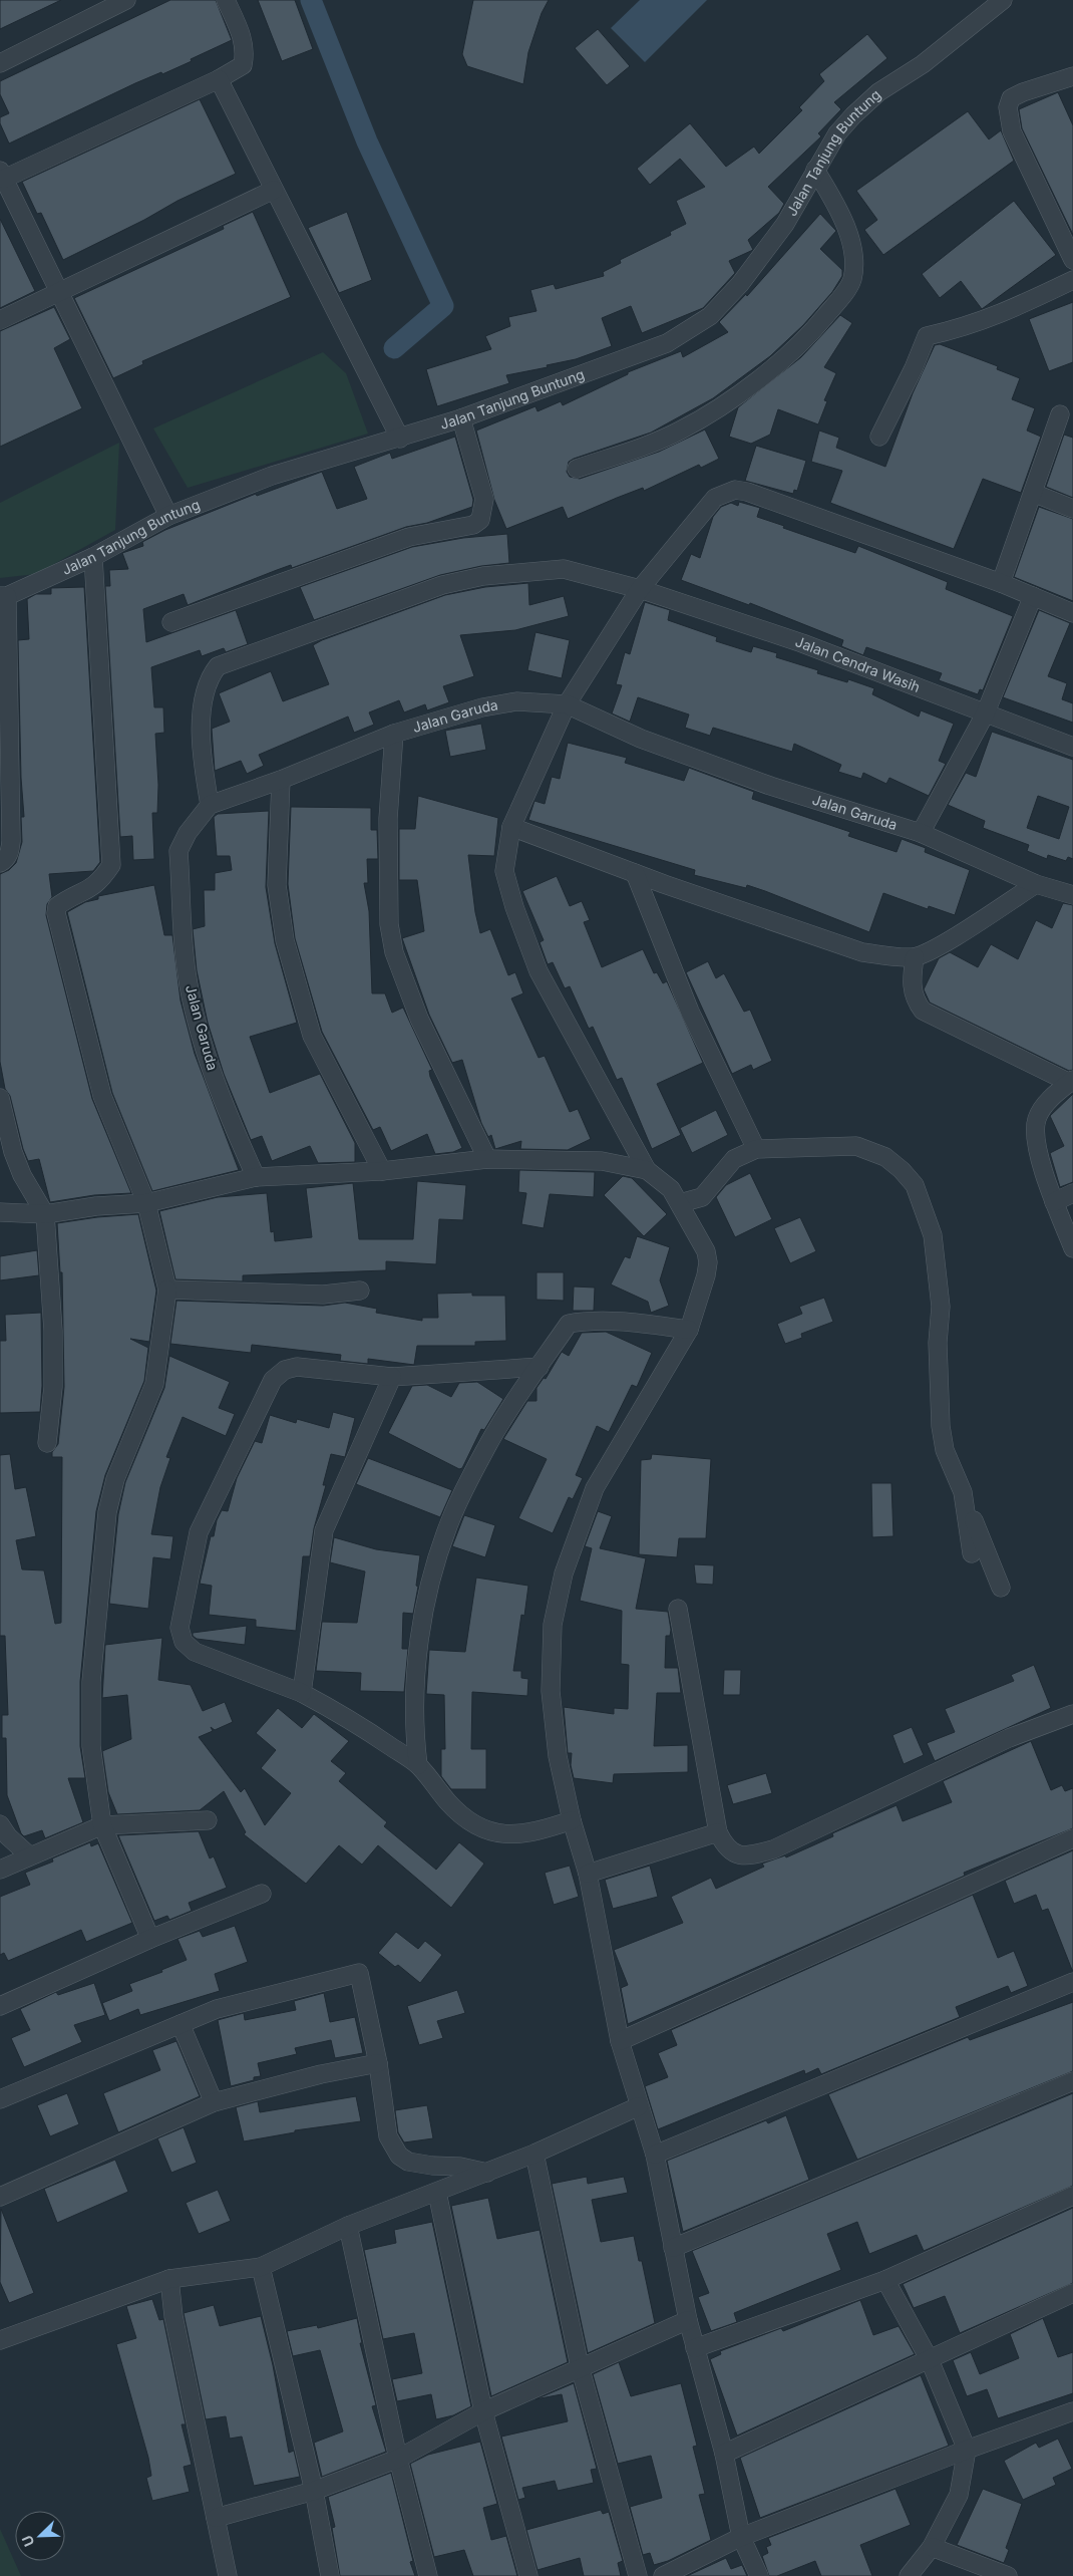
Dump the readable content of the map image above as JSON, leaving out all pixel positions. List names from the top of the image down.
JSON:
{
  "streets": {
    "street": ["Jalan Tanjung Buntung", "Jalan Cendra Wasih", "Jalan Garuda"]
  },
  "crossings": [
    ["Jalan Cendra Wasih", "Jalan Garuda"]
  ],
  "north": "bottom left"
}
